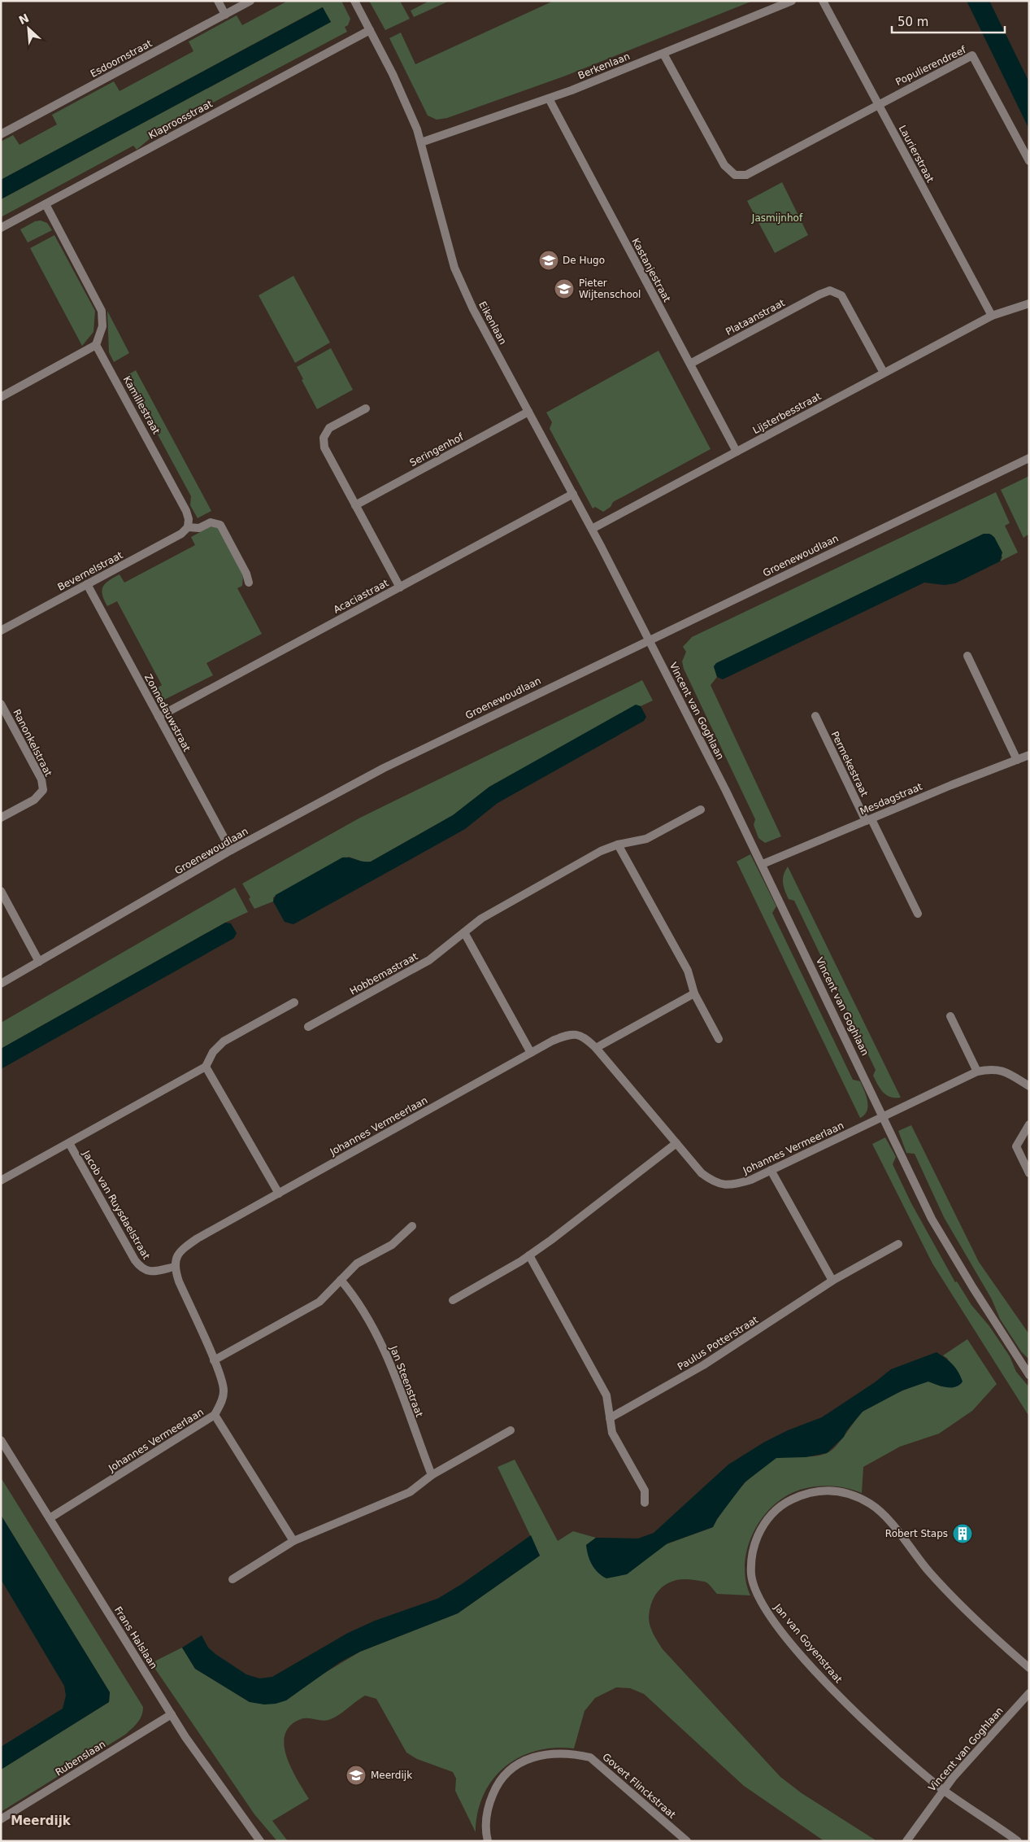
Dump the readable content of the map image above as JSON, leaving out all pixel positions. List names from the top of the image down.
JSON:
{
  "streets": {
    "street": [
      "Esdoornstraat",
      "Berkenlaan",
      "Populierendreef",
      "Klaproosstraat",
      "Laurierstraat",
      "Kastanjestraat",
      "Plataanstraat",
      "Eikenlaan",
      "Kamillestraat",
      "Lijsterbesstraat",
      "Seringenhof",
      "Groenewoudlaan",
      "Bevernelstraat",
      "Acaciastraat",
      "Vincent van Goghlaan",
      "Zonnedauwstraat",
      "Ranonkelstraat",
      "Permekestraat",
      "Mesdagstraat",
      "Hobbemastraat",
      "Johannes Vermeerlaan",
      "Jacob van Ruysdaelstraat",
      "Paulus Potterstraat",
      "Jan Steenstraat",
      "Frans Halslaan",
      "Jan van Goyenstraat",
      "Rubenslaan",
      "Govert Flinckstraat"
    ]
  },
  "crossings": [
    ["Berkenlaan", "Kastanjestraat"],
    ["Berkenlaan", "Eikenlaan"],
    ["Populierendreef", "Laurierstraat"],
    ["Klaproosstraat", "Eikenlaan"],
    ["Laurierstraat", "Lijsterbesstraat"],
    ["Kastanjestraat", "Plataanstraat"],
    ["Kastanjestraat", "Lijsterbesstraat"],
    ["Plataanstraat", "Lijsterbesstraat"],
    ["Eikenlaan", "Lijsterbesstraat"],
    ["Eikenlaan", "Seringenhof"],
    ["Eikenlaan", "Groenewoudlaan"],
    ["Eikenlaan", "Acaciastraat"],
    ["Eikenlaan", "Vincent van Goghlaan"],
    ["Kamillestraat", "Bevernelstraat"],
    ["Groenewoudlaan", "Vincent van Goghlaan"],
    ["Groenewoudlaan", "Zonnedauwstraat"],
    ["Bevernelstraat", "Zonnedauwstraat"],
    ["Acaciastraat", "Zonnedauwstraat"],
    ["Vincent van Goghlaan", "Mesdagstraat"],
    ["Vincent van Goghlaan", "Johannes Vermeerlaan"],
    ["Vincent van Goghlaan", "Jan van Goyenstraat"],
    ["Permekestraat", "Mesdagstraat"],
    ["Johannes Vermeerlaan", "Jacob van Ruysdaelstraat"],
    ["Johannes Vermeerlaan", "Frans Halslaan"],
    ["Frans Halslaan", "Rubenslaan"]
  ],
  "districts": ["Meerdijk"],
  "parks": ["Jasmijnhof"],
  "places": {
    "school or university": ["De Hugo", "Pieter Wijtenschool", "Meerdijk"],
    "building": ["Robert Staps"]
  },
  "scale_bar": "50 m",
  "north": "top left"
}
